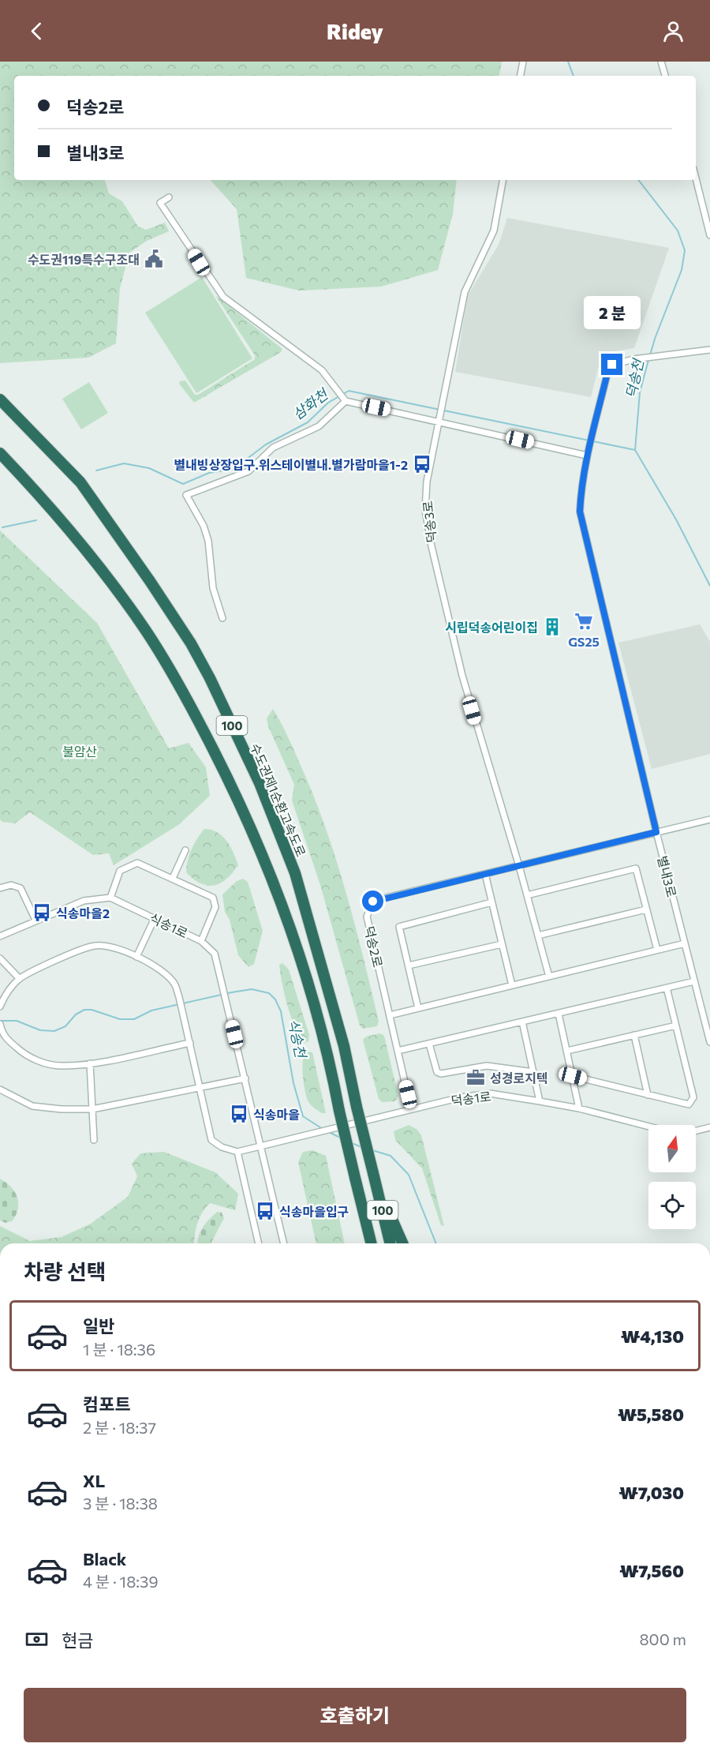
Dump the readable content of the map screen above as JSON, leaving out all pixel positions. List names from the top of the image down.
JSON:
{
  "streets": {
    "highway": ["100", "수도권제1순환고속도로"],
    "street": [
      "덕송3로",
      "별내3로",
      "식송1로",
      "덕송2로",
      "덕송1로"
    ]
  },
  "crossings": [
    ["덕송3로", "덕송2로"],
    ["별내3로", "덕송2로"],
    ["식송1로", "덕송1로"],
    ["덕송2로", "덕송1로"]
  ],
  "water": ["덕송천", "삼화천", "식송천"],
  "parks": ["불암산"],
  "places": {
    "public building": ["수도권119특수구조대"],
    "bus stop": [
      "별내빙상장입구.위스테이별내.별가람마을1-2",
      "식송마을2",
      "식송마을",
      "식송마을입구"
    ],
    "supermarket": ["GS25"],
    "building": ["시립덕송어린이집"],
    "office": ["성경로지텍"]
  },
  "north": "top",
  "page": {
    "header": "Ridey",
    "banner": ["덕송2로", "별내3로"],
    "bubble": "2 분",
    "heading": "차량 선택",
    "list": [
      {
        "name": "일반",
        "note": "1 분 · 18:36",
        "value": "₩4,130"
      },
      {
        "name": "컴포트",
        "note": "2 분 · 18:37",
        "value": "₩5,580"
      },
      {
        "name": "XL",
        "note": "3 분 · 18:38",
        "value": "₩7,030"
      },
      {
        "name": "Black",
        "note": "4 분 · 18:39",
        "value": "₩7,560"
      }
    ],
    "pay": ["현금", "800 m"],
    "buttons": "호출하기"
  }
}
